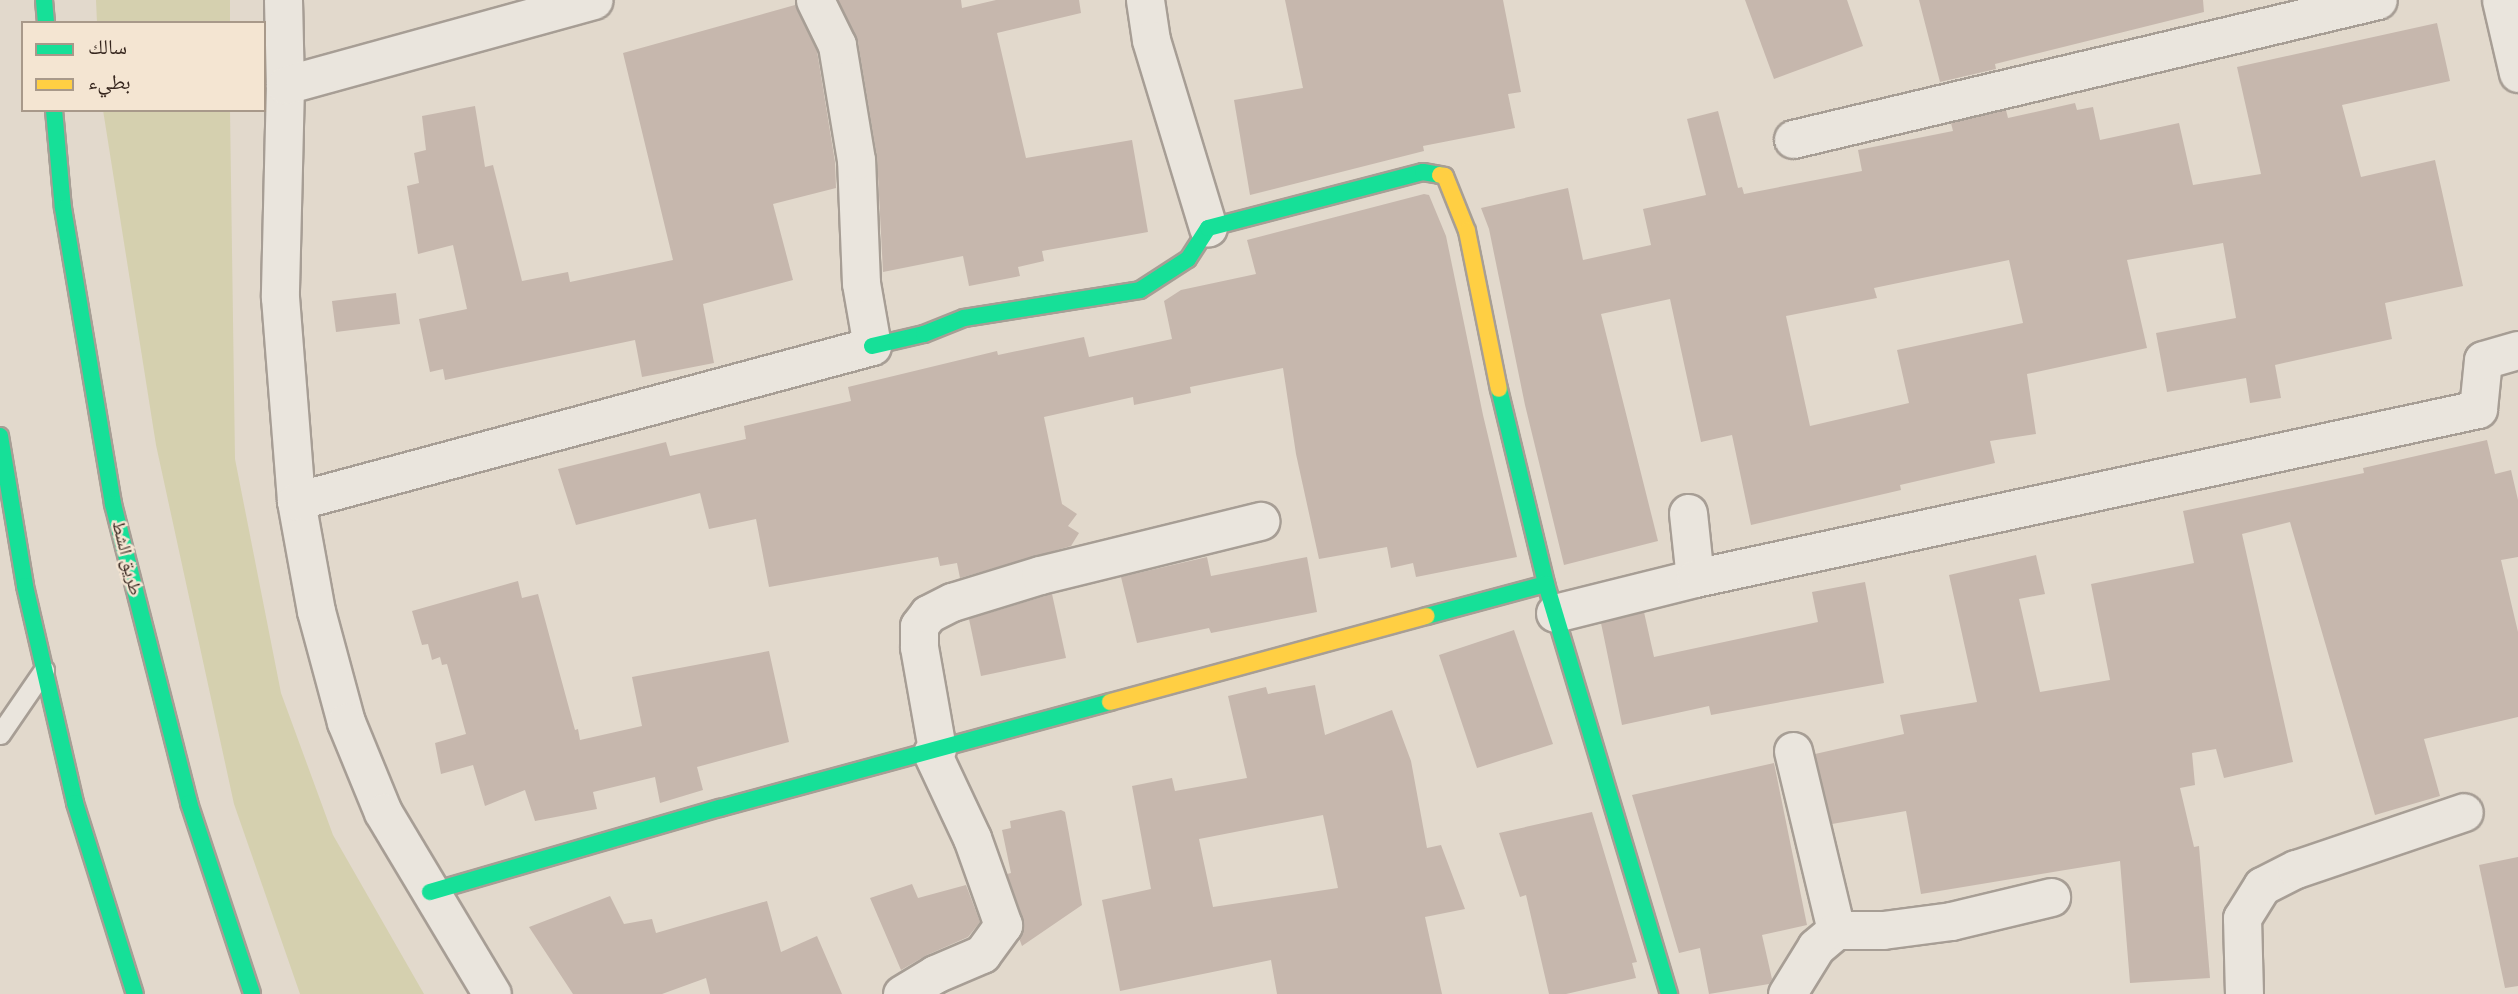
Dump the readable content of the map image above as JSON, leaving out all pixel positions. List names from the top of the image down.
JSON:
{
  "streets": {
    "main road": ["طريق الشط"]
  },
  "legend": ["سالك", "بطيء"]
}
